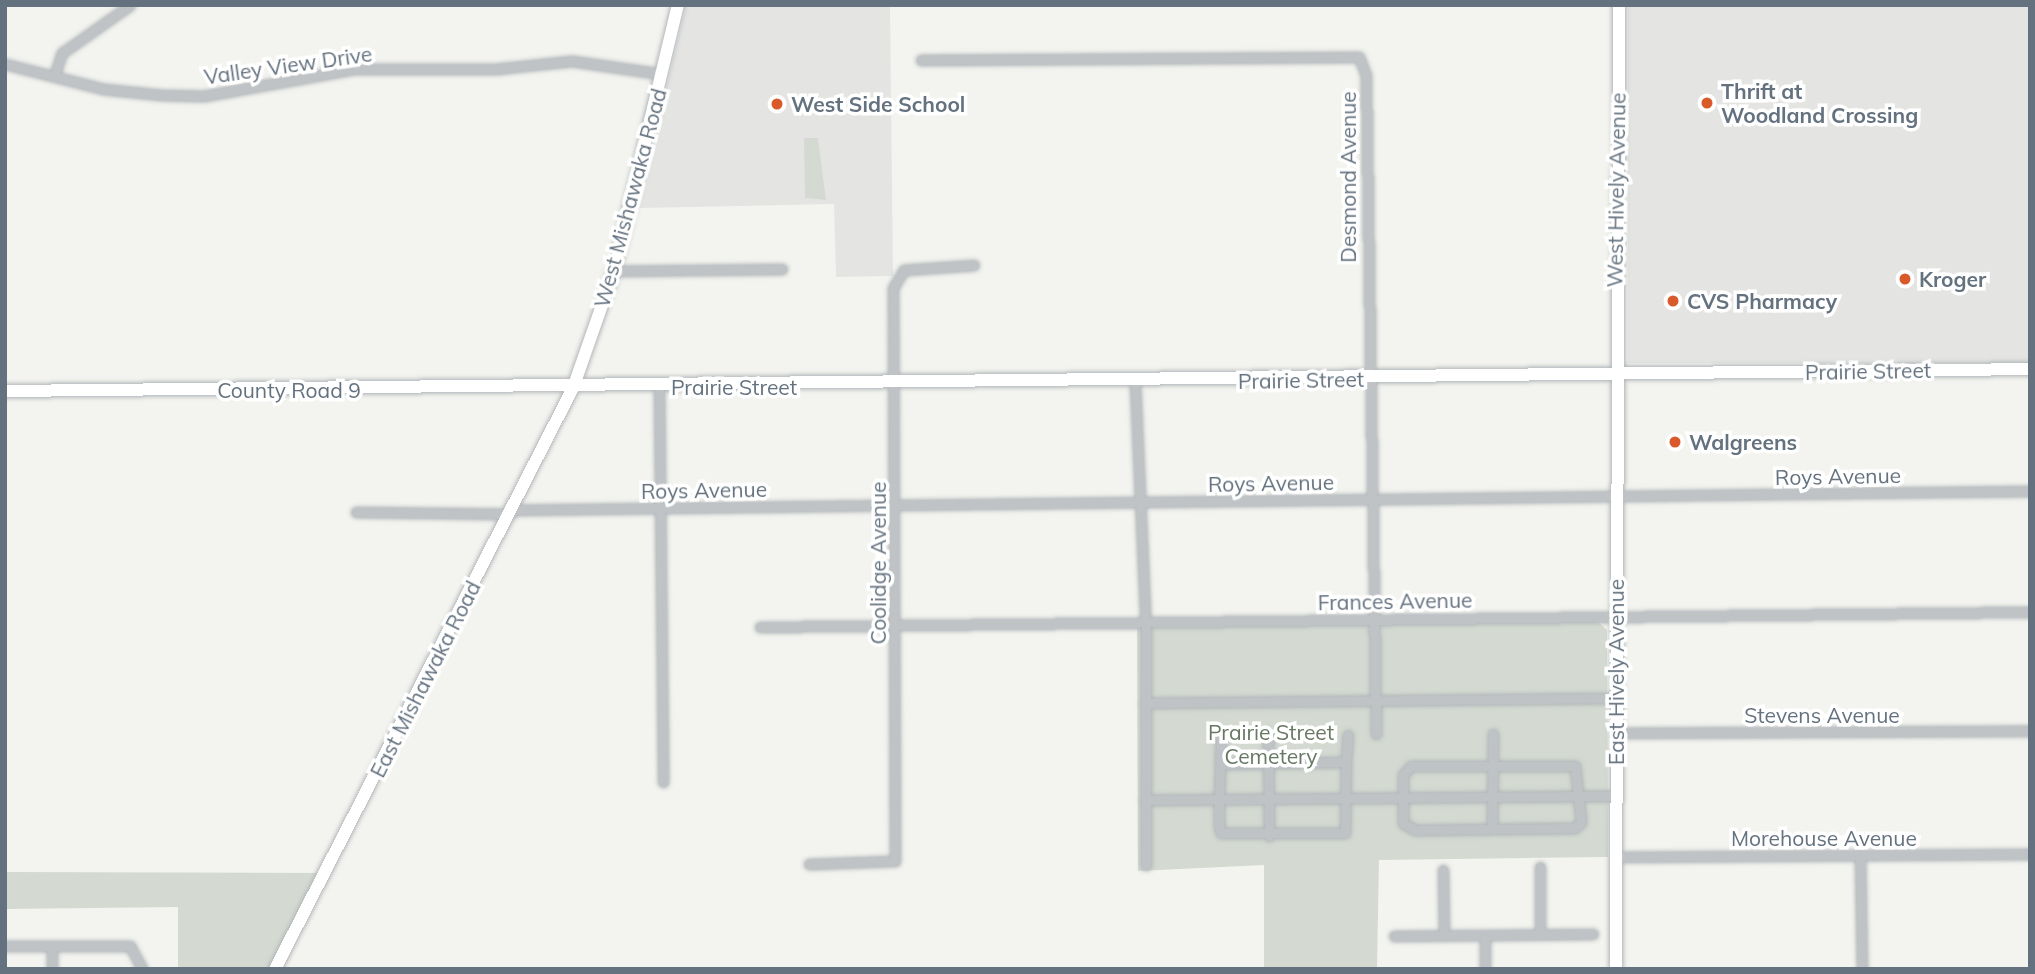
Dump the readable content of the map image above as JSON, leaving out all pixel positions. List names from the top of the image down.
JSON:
{
  "streets": {
    "main road": [
      "West Hively Avenue",
      "West Mishawaka Road",
      "Prairie Street",
      "County Road 9",
      "East Hively Avenue",
      "East Mishawaka Road"
    ],
    "street": [
      "Valley View Drive",
      "Desmond Avenue",
      "Roys Avenue",
      "Coolidge Avenue",
      "Frances Avenue",
      "Stevens Avenue",
      "Morehouse Avenue"
    ]
  },
  "crossings": [
    ["Valley View Drive", "West Mishawaka Road"],
    ["Desmond Avenue", "Prairie Street"],
    ["Desmond Avenue", "Roys Avenue"],
    ["Desmond Avenue", "Frances Avenue"],
    ["West Hively Avenue", "Prairie Street"],
    ["West Hively Avenue", "East Hively Avenue"],
    ["West Mishawaka Road", "Prairie Street"],
    ["West Mishawaka Road", "County Road 9"],
    ["West Mishawaka Road", "East Mishawaka Road"],
    ["Prairie Street", "County Road 9"],
    ["Prairie Street", "Coolidge Avenue"],
    ["Prairie Street", "East Hively Avenue"],
    ["Prairie Street", "East Mishawaka Road"],
    ["County Road 9", "East Mishawaka Road"],
    ["Roys Avenue", "Coolidge Avenue"],
    ["Roys Avenue", "East Hively Avenue"],
    ["Roys Avenue", "East Mishawaka Road"],
    ["Coolidge Avenue", "Frances Avenue"],
    ["Frances Avenue", "East Hively Avenue"],
    ["East Hively Avenue", "Stevens Avenue"],
    ["East Hively Avenue", "Morehouse Avenue"]
  ],
  "parks": ["Prairie Street Cemetery"],
  "places": [
    "Thrift at Woodland Crossing",
    "West Side School",
    "Kroger",
    "CVS Pharmacy",
    "Walgreens"
  ]
}
